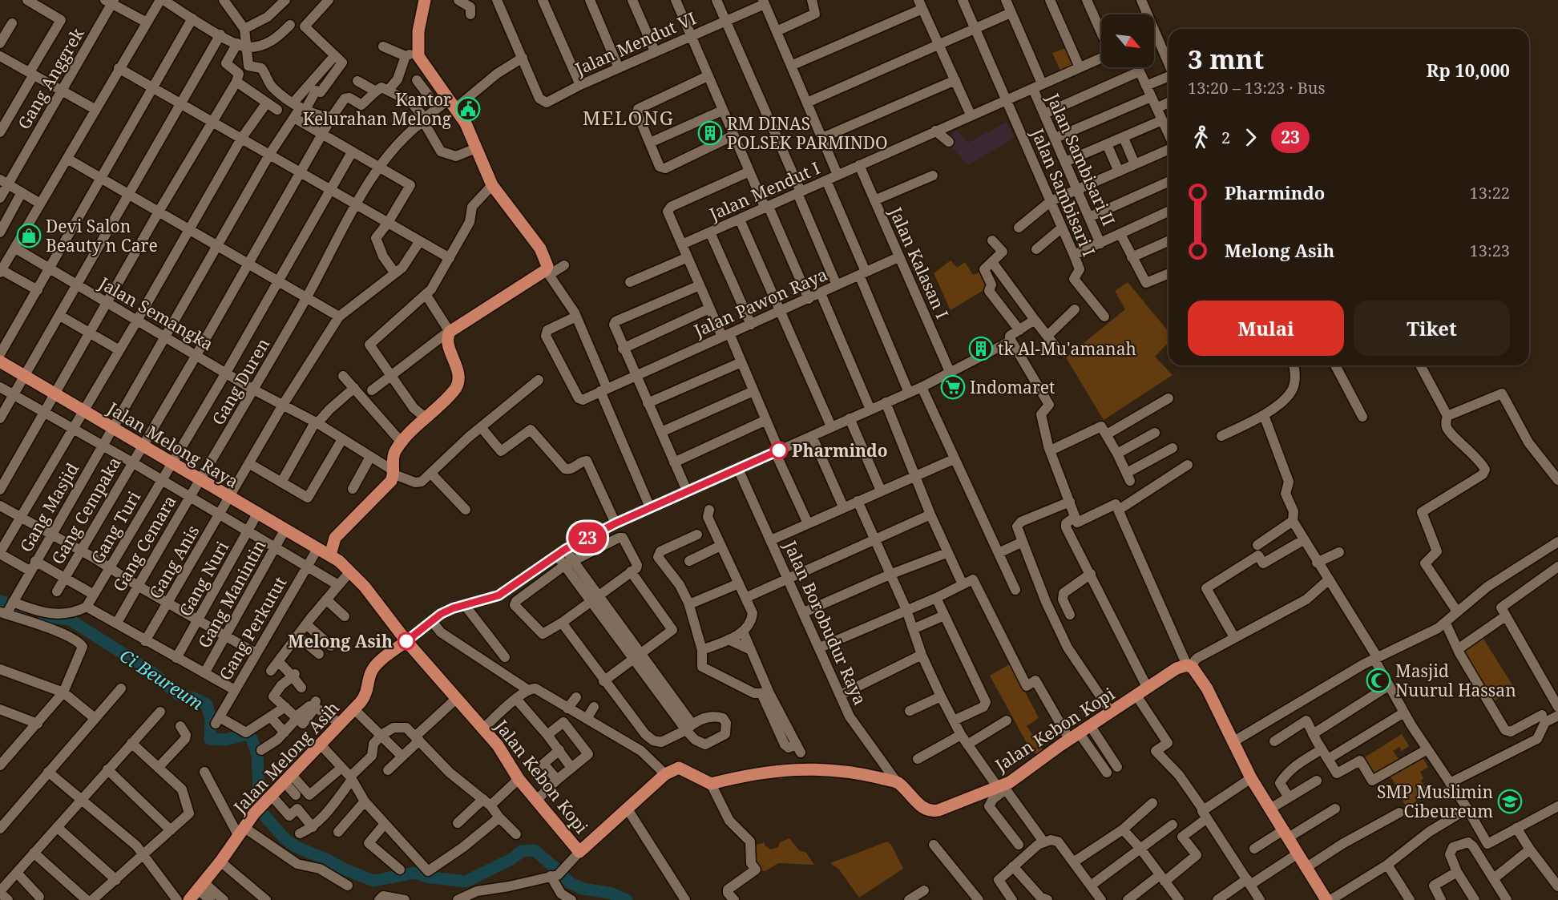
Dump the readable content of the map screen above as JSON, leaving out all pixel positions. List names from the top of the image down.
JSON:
{
  "streets": {
    "main road": ["Jalan Melong Raya", "Jalan Kebon Kopi", "Jalan Melong Asih"],
    "street": [
      "Jalan Mendut VI",
      "Gang Anggrek",
      "Jalan Sambisari II",
      "Jalan Mendut I",
      "Jalan Sambisari I",
      "Jalan Kalasan I",
      "Jalan Pawon Raya",
      "Jalan Semangka",
      "Gang Duren",
      "Gang Masjid",
      "Gang Cempaka",
      "Gang Turi",
      "Gang Cemara",
      "Gang Anis",
      "Gang Nuri",
      "Gang Manintin",
      "Jalan Borobudur Raya",
      "Gang Perkutut"
    ]
  },
  "crossings": [
    ["Jalan Mendut VI", "Gang Duren"],
    ["Jalan Sambisari II", "Jalan Mendut I"],
    ["Jalan Mendut I", "Jalan Sambisari I"],
    ["Jalan Mendut I", "Jalan Kalasan I"],
    ["Jalan Kalasan I", "Jalan Pawon Raya"],
    ["Jalan Semangka", "Gang Duren"],
    ["Jalan Semangka", "Gang Masjid"],
    ["Jalan Semangka", "Gang Cempaka"],
    ["Jalan Semangka", "Gang Turi"],
    ["Jalan Semangka", "Gang Anis"],
    ["Gang Duren", "Jalan Melong Raya"],
    ["Gang Duren", "Gang Cemara"],
    ["Jalan Melong Raya", "Gang Masjid"],
    ["Jalan Melong Raya", "Gang Cempaka"],
    ["Jalan Melong Raya", "Gang Turi"],
    ["Jalan Melong Raya", "Gang Cemara"],
    ["Jalan Melong Raya", "Gang Anis"],
    ["Jalan Melong Raya", "Gang Nuri"],
    ["Jalan Melong Raya", "Gang Manintin"],
    ["Jalan Melong Raya", "Gang Perkutut"],
    ["Jalan Melong Raya", "Jalan Kebon Kopi"],
    ["Jalan Melong Raya", "Jalan Melong Asih"],
    ["Jalan Borobudur Raya", "Jalan Kebon Kopi"],
    ["Jalan Kebon Kopi", "Jalan Melong Asih"]
  ],
  "districts": ["MELONG"],
  "water": ["Ci Beureum"],
  "places": {
    "public building": ["Kantor Kelurahan Melong"],
    "building": ["RM DINAS POLSEK PARMINDO", "tk Al-Mu'amanah"],
    "shop": ["Devi Salon Beauty n Care"],
    "supermarket": ["Indomaret"],
    "other": ["Pharmindo", "Melong Asih"],
    "mosque": ["Masjid Nuurul Hassan"],
    "school or university": ["SMP Muslimin Cibeureum"]
  },
  "lines": ["bus line 23"],
  "north": "bottom right",
  "page": {
    "on_map": "23",
    "heading": ["3 mnt", "13:20 – 13:23 · Bus", "Rp 10,000"],
    "legs": ["2", "23"],
    "list": [
      {
        "name": "Pharmindo",
        "value": "13:22"
      },
      {
        "name": "Melong Asih",
        "value": "13:23"
      }
    ],
    "buttons": ["Mulai", "Tiket"]
  }
}
